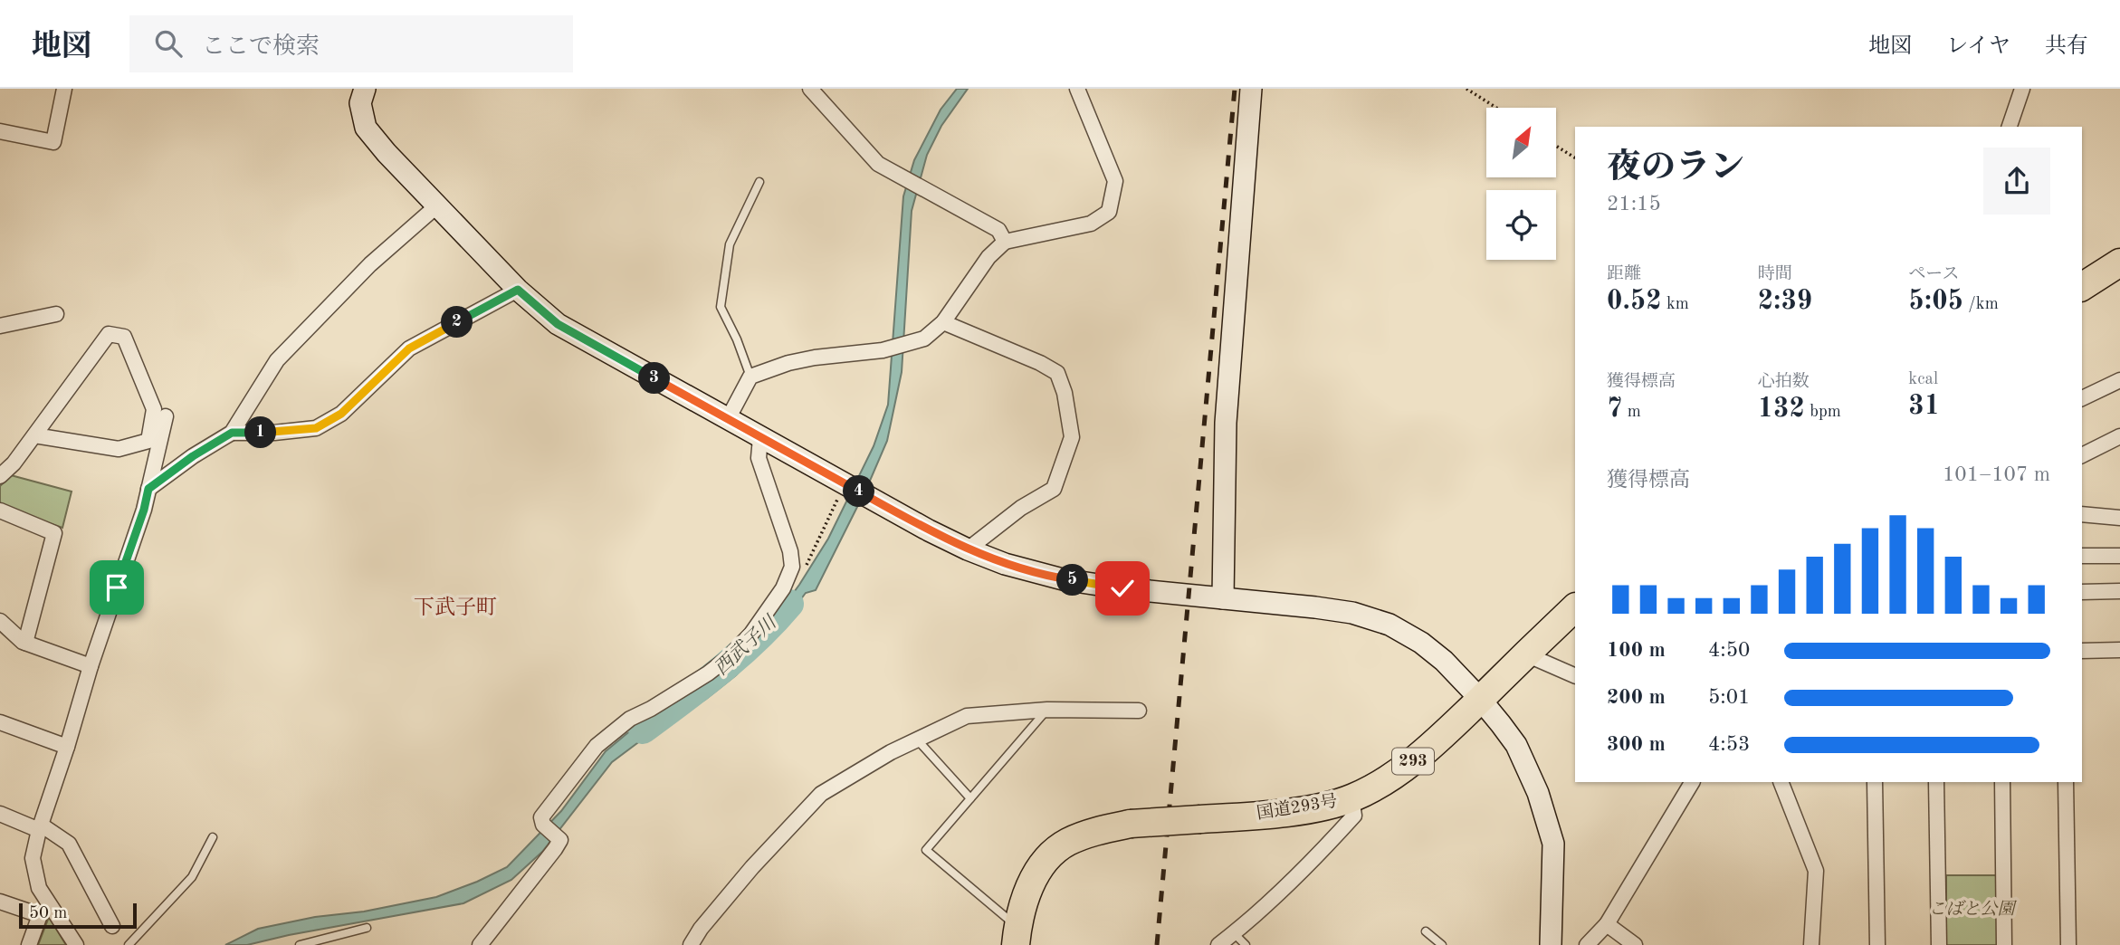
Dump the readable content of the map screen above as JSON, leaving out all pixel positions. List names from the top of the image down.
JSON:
{
  "streets": {
    "highway": ["293", "国道293号"]
  },
  "districts": ["下武子町"],
  "water": ["西武子川"],
  "parks": ["こばと公園"],
  "scale_bar": "50 m",
  "north": "top right",
  "page": {
    "header": "地図",
    "search": "ここで検索",
    "nav": ["地図", "レイヤ", "共有"],
    "heading": ["夜のラン", "21:15"],
    "stats": [
      ["距離", "0.52 km"],
      ["時間", "2:39"],
      ["ペース", "5:05 /km"],
      ["獲得標高", "7 m"],
      ["心拍数", "132 bpm"],
      ["kcal", "31"]
    ],
    "pins": [
      "2",
      "3",
      "1",
      "4",
      "5"
    ],
    "chart": ["獲得標高", "101–107 m"],
    "list": [
      {
        "name": "100 m",
        "note": "4:50"
      },
      {
        "name": "200 m",
        "note": "5:01"
      },
      {
        "name": "300 m",
        "note": "4:53"
      }
    ],
    "scale": "50 m"
  }
}
